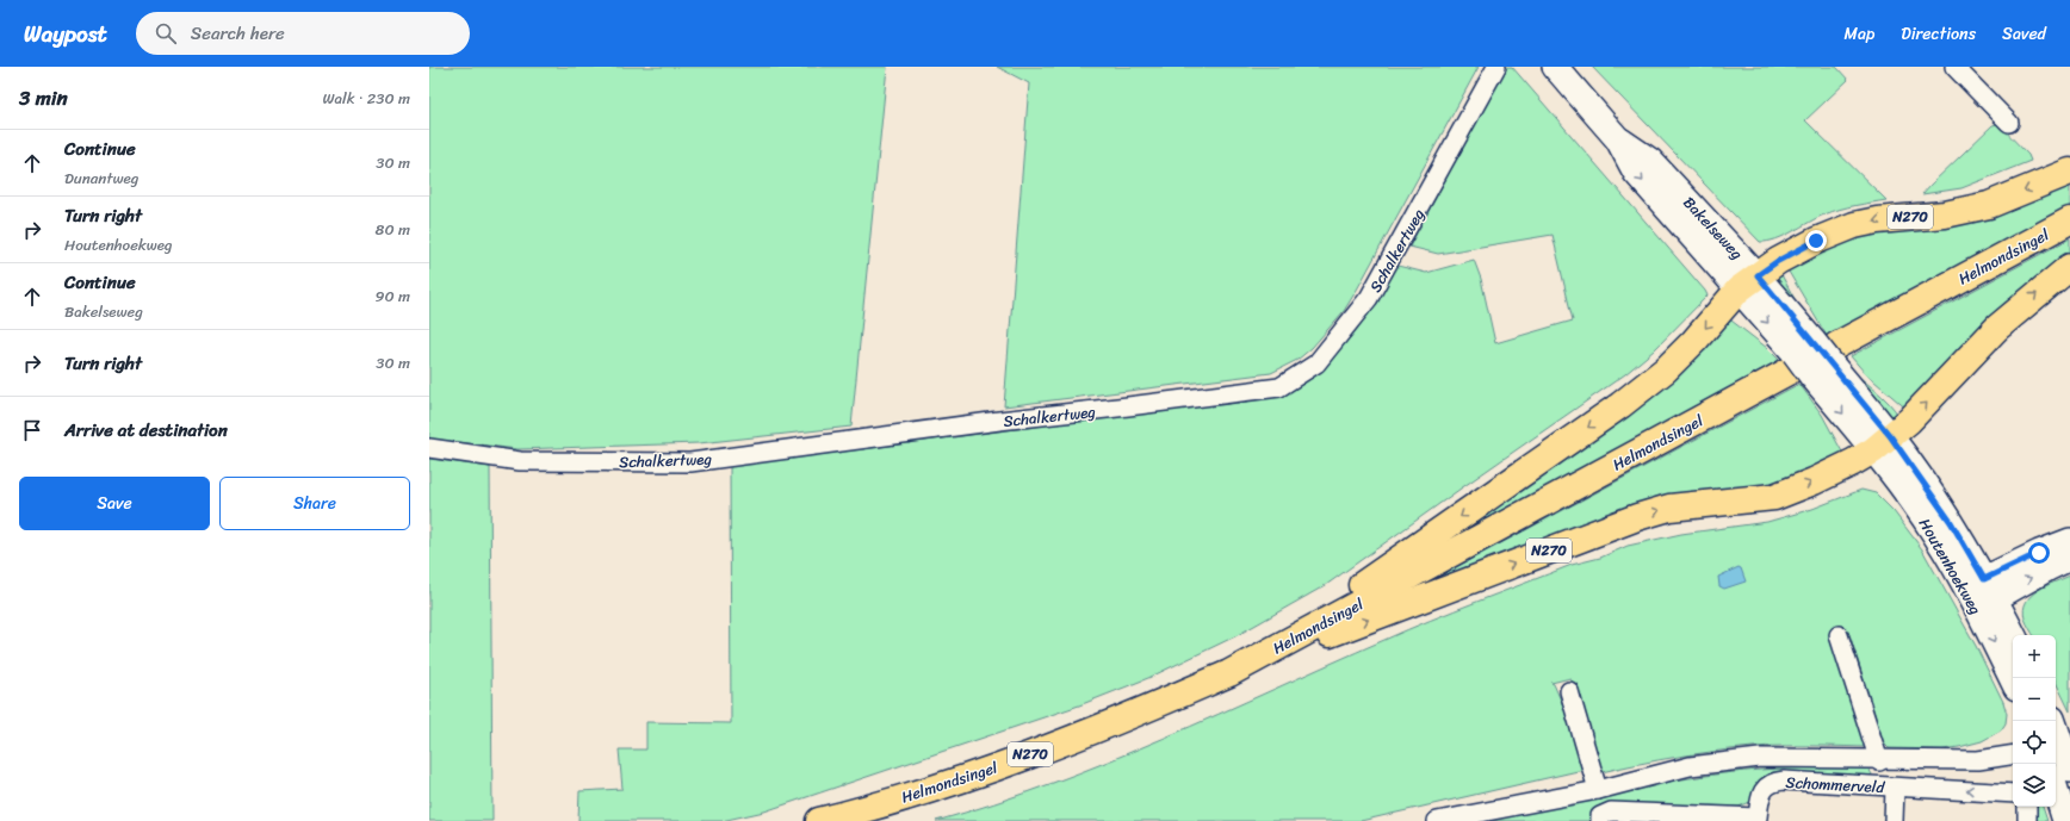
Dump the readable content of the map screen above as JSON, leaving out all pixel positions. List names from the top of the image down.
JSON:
{
  "streets": {
    "main road": ["N270", "Helmondsingel"],
    "street": [
      "Bakelseweg",
      "Schalkertweg",
      "Houtenhoekweg",
      "Schommerveld"
    ]
  },
  "crossings": [
    ["N270", "Bakelseweg"],
    ["N270", "Helmondsingel"],
    ["N270", "Houtenhoekweg"],
    ["Bakelseweg", "Helmondsingel"],
    ["Bakelseweg", "Houtenhoekweg"]
  ],
  "page": {
    "header": "Waypost",
    "search": "Search here",
    "nav": ["Map", "Directions", "Saved"],
    "heading": ["3 min", "Walk · 230 m"],
    "list": [
      ["Continue", "Dunantweg", "30 m"],
      ["Turn right", "Houtenhoekweg", "80 m"],
      ["Continue", "Bakelseweg", "90 m"],
      ["Turn right", "30 m"],
      "Arrive at destination"
    ],
    "buttons": ["Save", "Share"],
    "map_buttons": ["+", "−"]
  }
}
